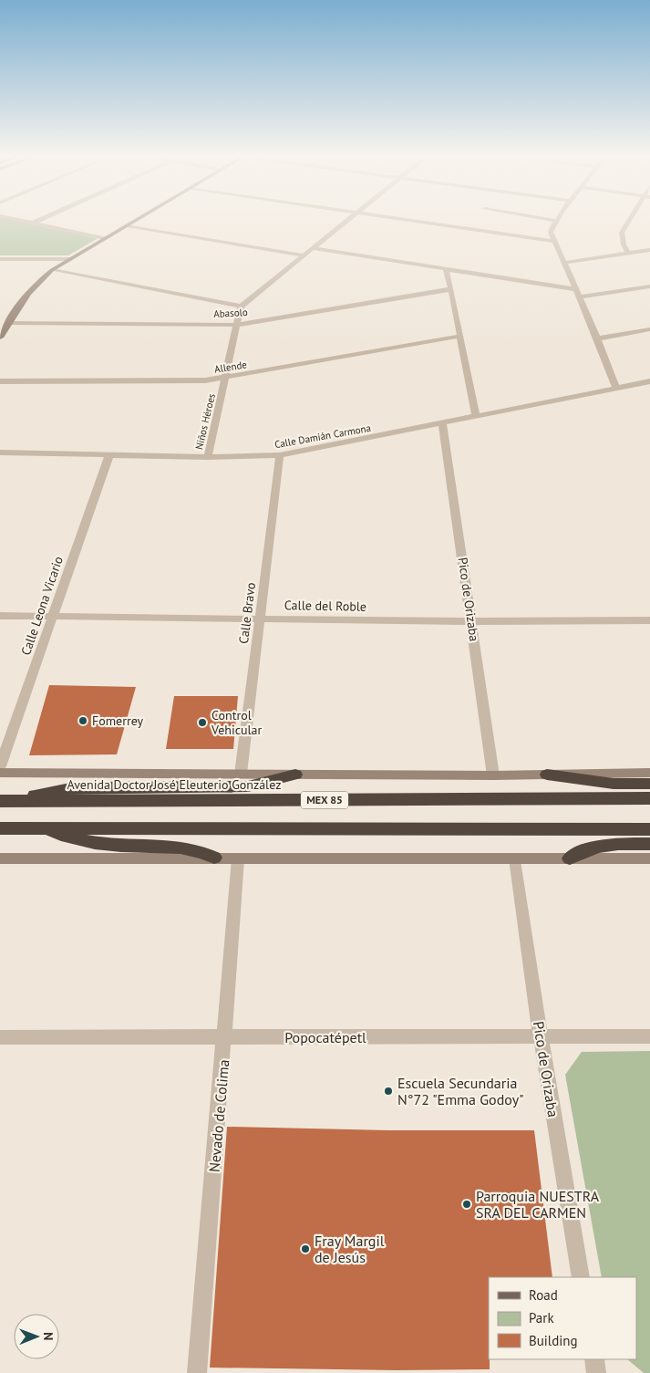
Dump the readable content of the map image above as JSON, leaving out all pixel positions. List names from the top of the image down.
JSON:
{
  "streets": {
    "highway": ["Avenida Doctor José Eleuterio González", "MEX 85"],
    "street": [
      "Abasolo",
      "Allende",
      "Niños Héroes",
      "Calle Damián Carmona",
      "Pico de Orizaba",
      "Calle Leona Vicario",
      "Calle del Roble",
      "Calle Bravo",
      "Popocatépetl",
      "Nevado de Colima"
    ]
  },
  "crossings": [
    ["Abasolo", "Niños Héroes"],
    ["Allende", "Niños Héroes"],
    ["Niños Héroes", "Calle Damián Carmona"],
    ["Calle Damián Carmona", "Pico de Orizaba"],
    ["Calle Damián Carmona", "Calle Leona Vicario"],
    ["Calle Damián Carmona", "Calle Bravo"],
    ["Pico de Orizaba", "Calle del Roble"],
    ["Pico de Orizaba", "Avenida Doctor José Eleuterio González"],
    ["Pico de Orizaba", "Popocatépetl"],
    ["Calle Leona Vicario", "Calle del Roble"],
    ["Calle del Roble", "Calle Bravo"],
    ["Calle Bravo", "Avenida Doctor José Eleuterio González"],
    ["Popocatépetl", "Nevado de Colima"]
  ],
  "places": [
    "Fomerrey",
    "Control Vehicular",
    "Escuela Secundaria N°72 \"Emma Godoy\"",
    "Parroquia NUESTRA SRA DEL CARMEN",
    "Fray Margil de Jesús"
  ],
  "legend": ["Road", "Park", "Building"],
  "north": "right"
}
